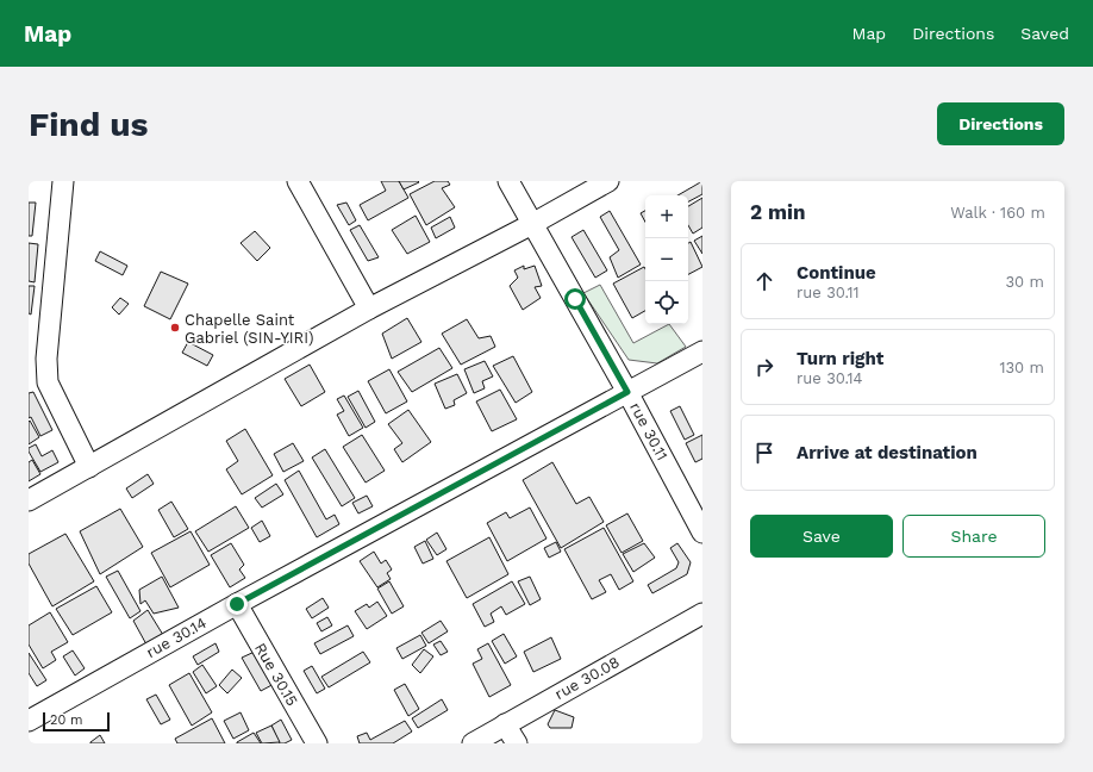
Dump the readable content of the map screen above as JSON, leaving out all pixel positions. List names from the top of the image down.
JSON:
{
  "streets": {
    "street": [
      "rue 30.11",
      "rue 30.14",
      "Rue 30.15",
      "rue 30.08"
    ]
  },
  "crossings": [
    ["rue 30.11", "rue 30.14"],
    ["rue 30.14", "Rue 30.15"]
  ],
  "places": ["Chapelle Saint Gabriel (SIN-YIRI)"],
  "scale_bar": "20 m",
  "page": {
    "header": "Map",
    "nav": ["Map", "Directions", "Saved"],
    "buttons": [
      "Directions",
      ["Save", "Share"]
    ],
    "title": "Find us",
    "heading": ["2 min", "Walk · 160 m"],
    "map_buttons": ["+", "−"],
    "list": [
      ["Continue", "rue 30.11", "30 m"],
      ["Turn right", "rue 30.14", "130 m"],
      "Arrive at destination"
    ],
    "scale": "20 m"
  }
}
